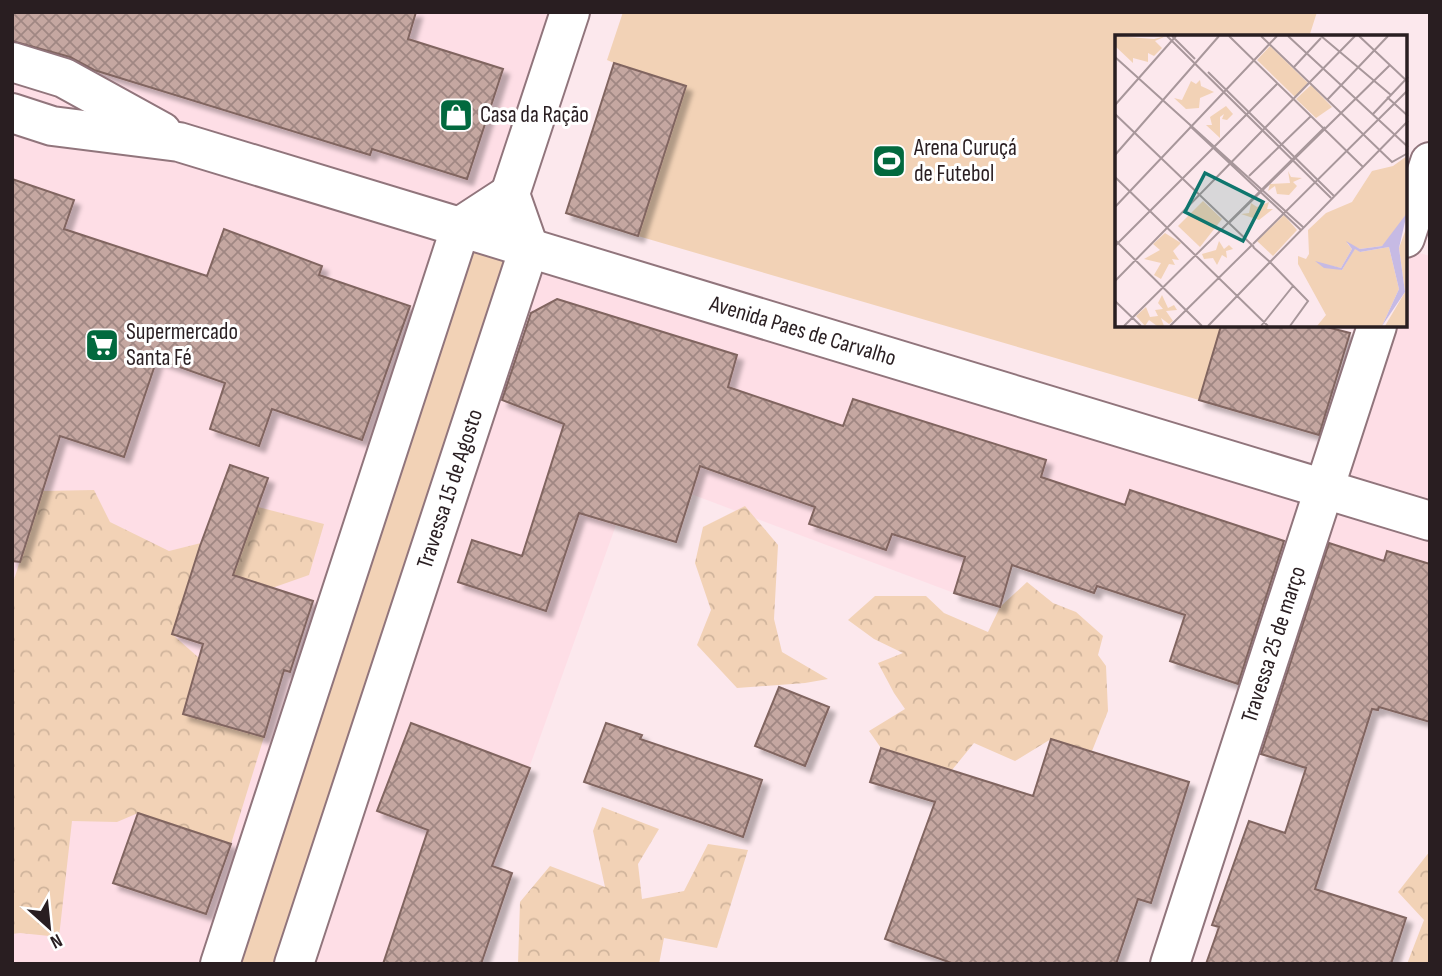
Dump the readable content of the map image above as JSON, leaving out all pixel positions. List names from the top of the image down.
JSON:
{
  "streets": {
    "street": ["Avenida Paes de Carvalho", "Travessa 15 de Agosto", "Travessa 25 de março"]
  },
  "crossings": [
    ["Avenida Paes de Carvalho", "Travessa 15 de Agosto"],
    ["Avenida Paes de Carvalho", "Travessa 25 de março"]
  ],
  "places": {
    "shop": ["Casa da Ração"],
    "sports": ["Arena Curuçá de Futebol"],
    "supermarket": ["Supermercado Santa Fé"]
  },
  "north": "bottom right"
}
